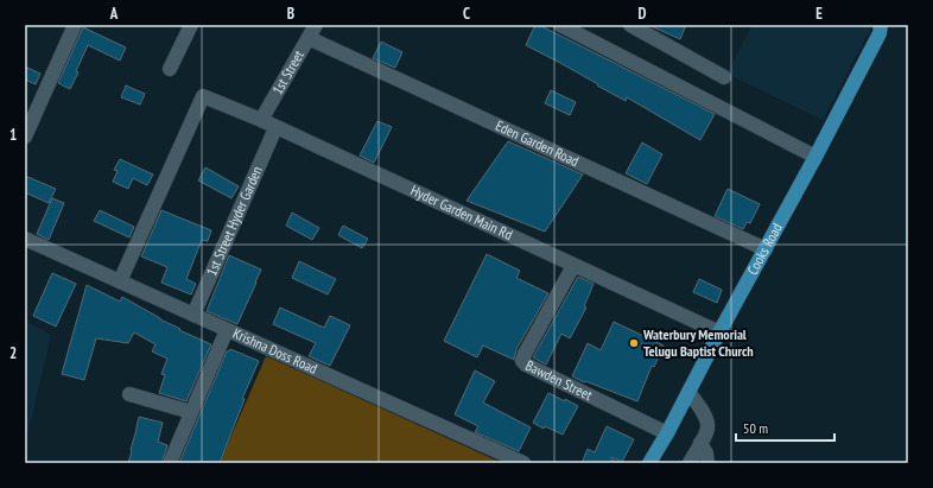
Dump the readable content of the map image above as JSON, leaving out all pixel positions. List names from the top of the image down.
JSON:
{
  "streets": {
    "main road": ["Cooks Road"],
    "street": [
      "1st Street",
      "Eden Garden Road",
      "Hyder Garden Main Rd",
      "1st Street Hyder Garden",
      "Krishna Doss Road",
      "Bawden Street"
    ]
  },
  "crossings": [
    ["1st Street", "Eden Garden Road"],
    ["1st Street", "Hyder Garden Main Rd"],
    ["Eden Garden Road", "Cooks Road"],
    ["Hyder Garden Main Rd", "1st Street Hyder Garden"],
    ["Hyder Garden Main Rd", "Cooks Road"],
    ["Hyder Garden Main Rd", "Krishna Doss Road"],
    ["Hyder Garden Main Rd", "Bawden Street"],
    ["1st Street Hyder Garden", "Krishna Doss Road"],
    ["Cooks Road", "Bawden Street"]
  ],
  "places": ["Waterbury Memorial Telugu Baptist Church"],
  "scale_bar": "50 m",
  "grid": {
    "columns": [
      "A",
      "B",
      "C",
      "D",
      "E"
    ],
    "rows": ["1", "2"]
  }
}
